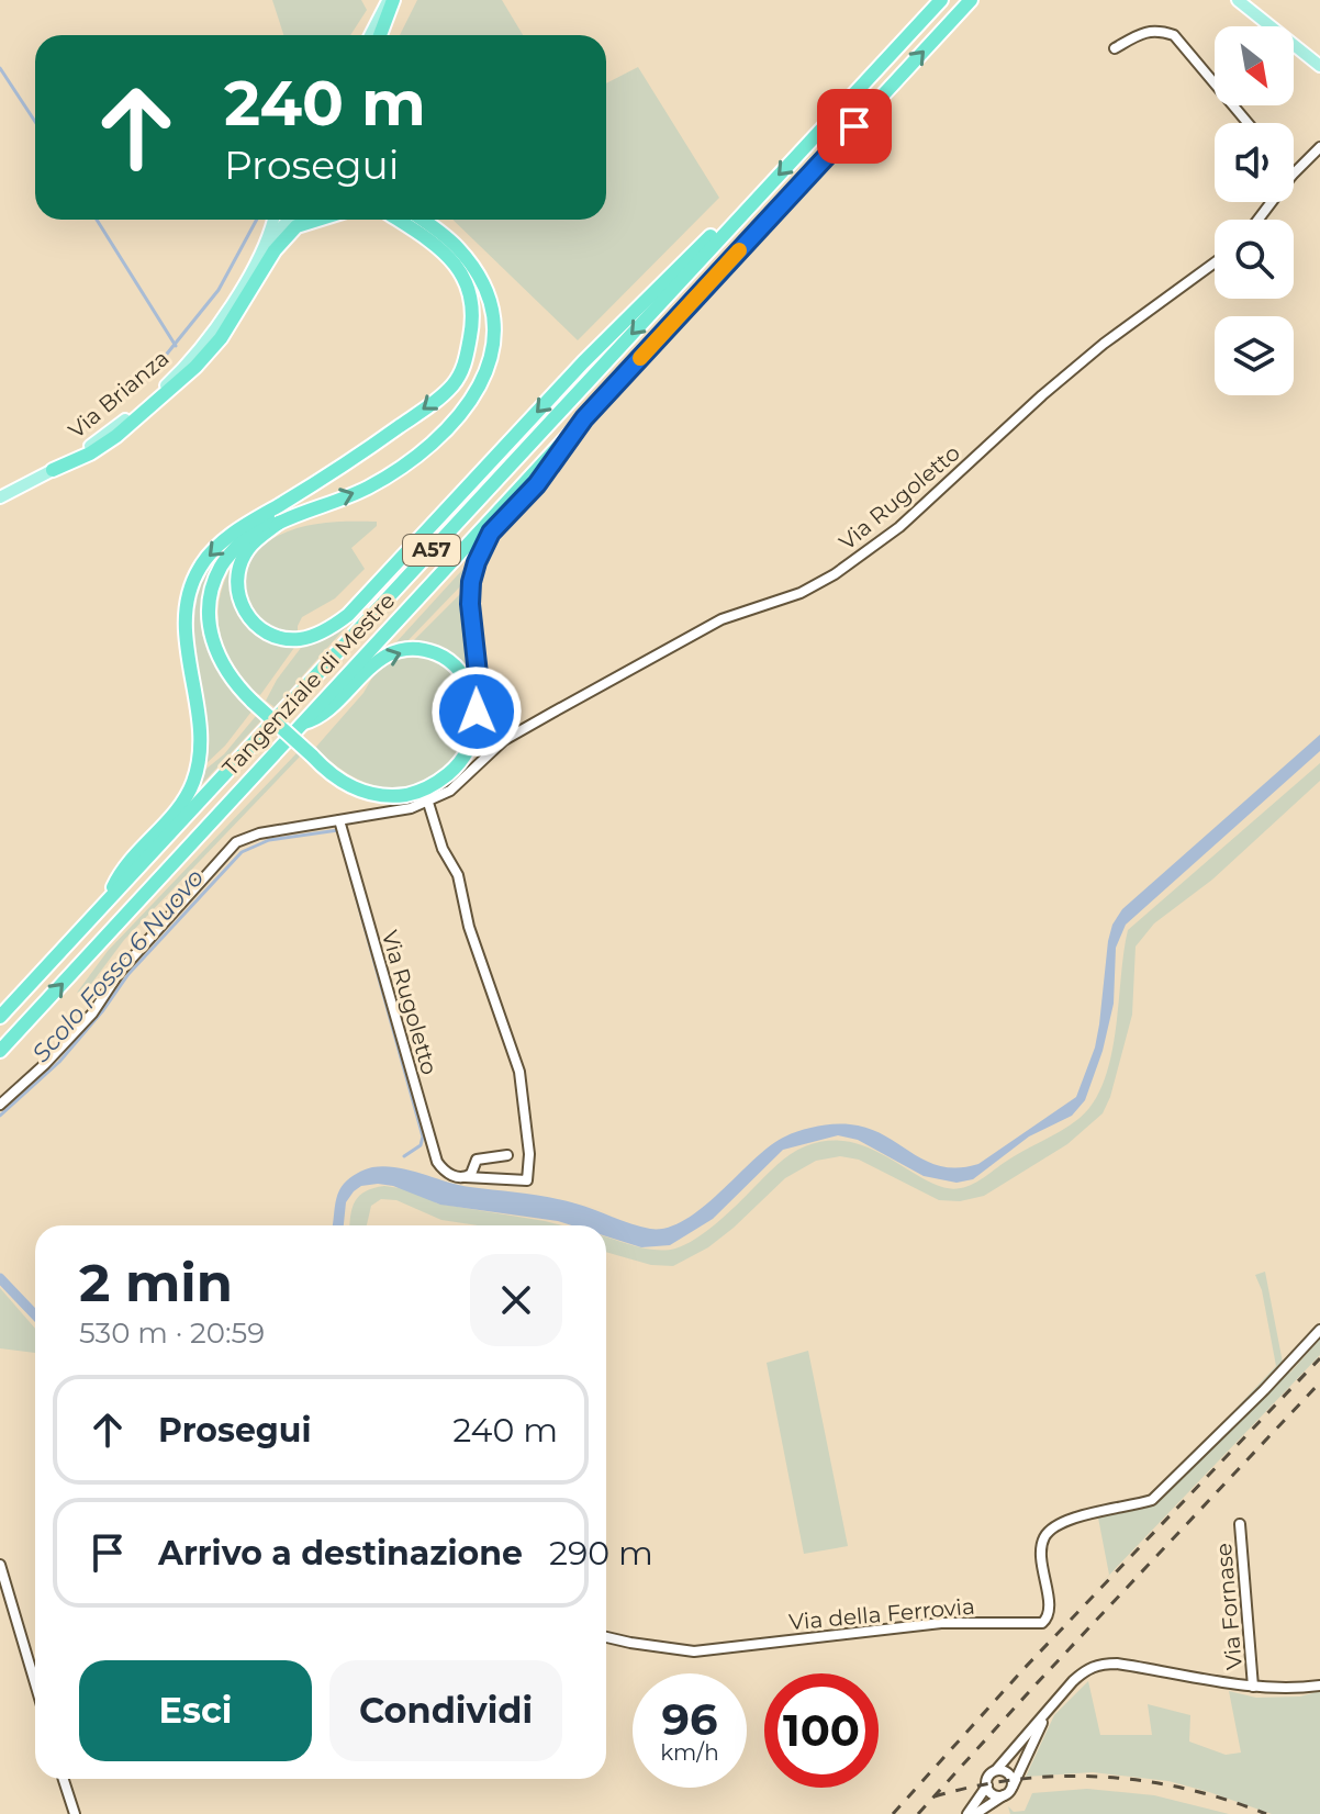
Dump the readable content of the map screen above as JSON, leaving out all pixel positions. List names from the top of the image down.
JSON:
{
  "streets": {
    "highway": ["A57", "Tangenziale di Mestre"],
    "main road": ["Via Brianza"],
    "street": ["Via Rugoletto", "Via Fornase", "Via della Ferrovia"]
  },
  "crossings": [
    ["A57", "Tangenziale di Mestre"]
  ],
  "water": ["Scolo Fosso 6 Nuovo"],
  "north": "bottom right",
  "page": {
    "turn": ["240 m", "Prosegui"],
    "heading": ["2 min", "530 m · 20:59"],
    "list": [
      {
        "name": "Prosegui",
        "value": "240 m"
      },
      {
        "name": "Arrivo a destinazione",
        "value": "290 m"
      }
    ],
    "buttons": ["Esci", "Condividi"],
    "speed": "96 km/h",
    "limit": "100"
  }
}
